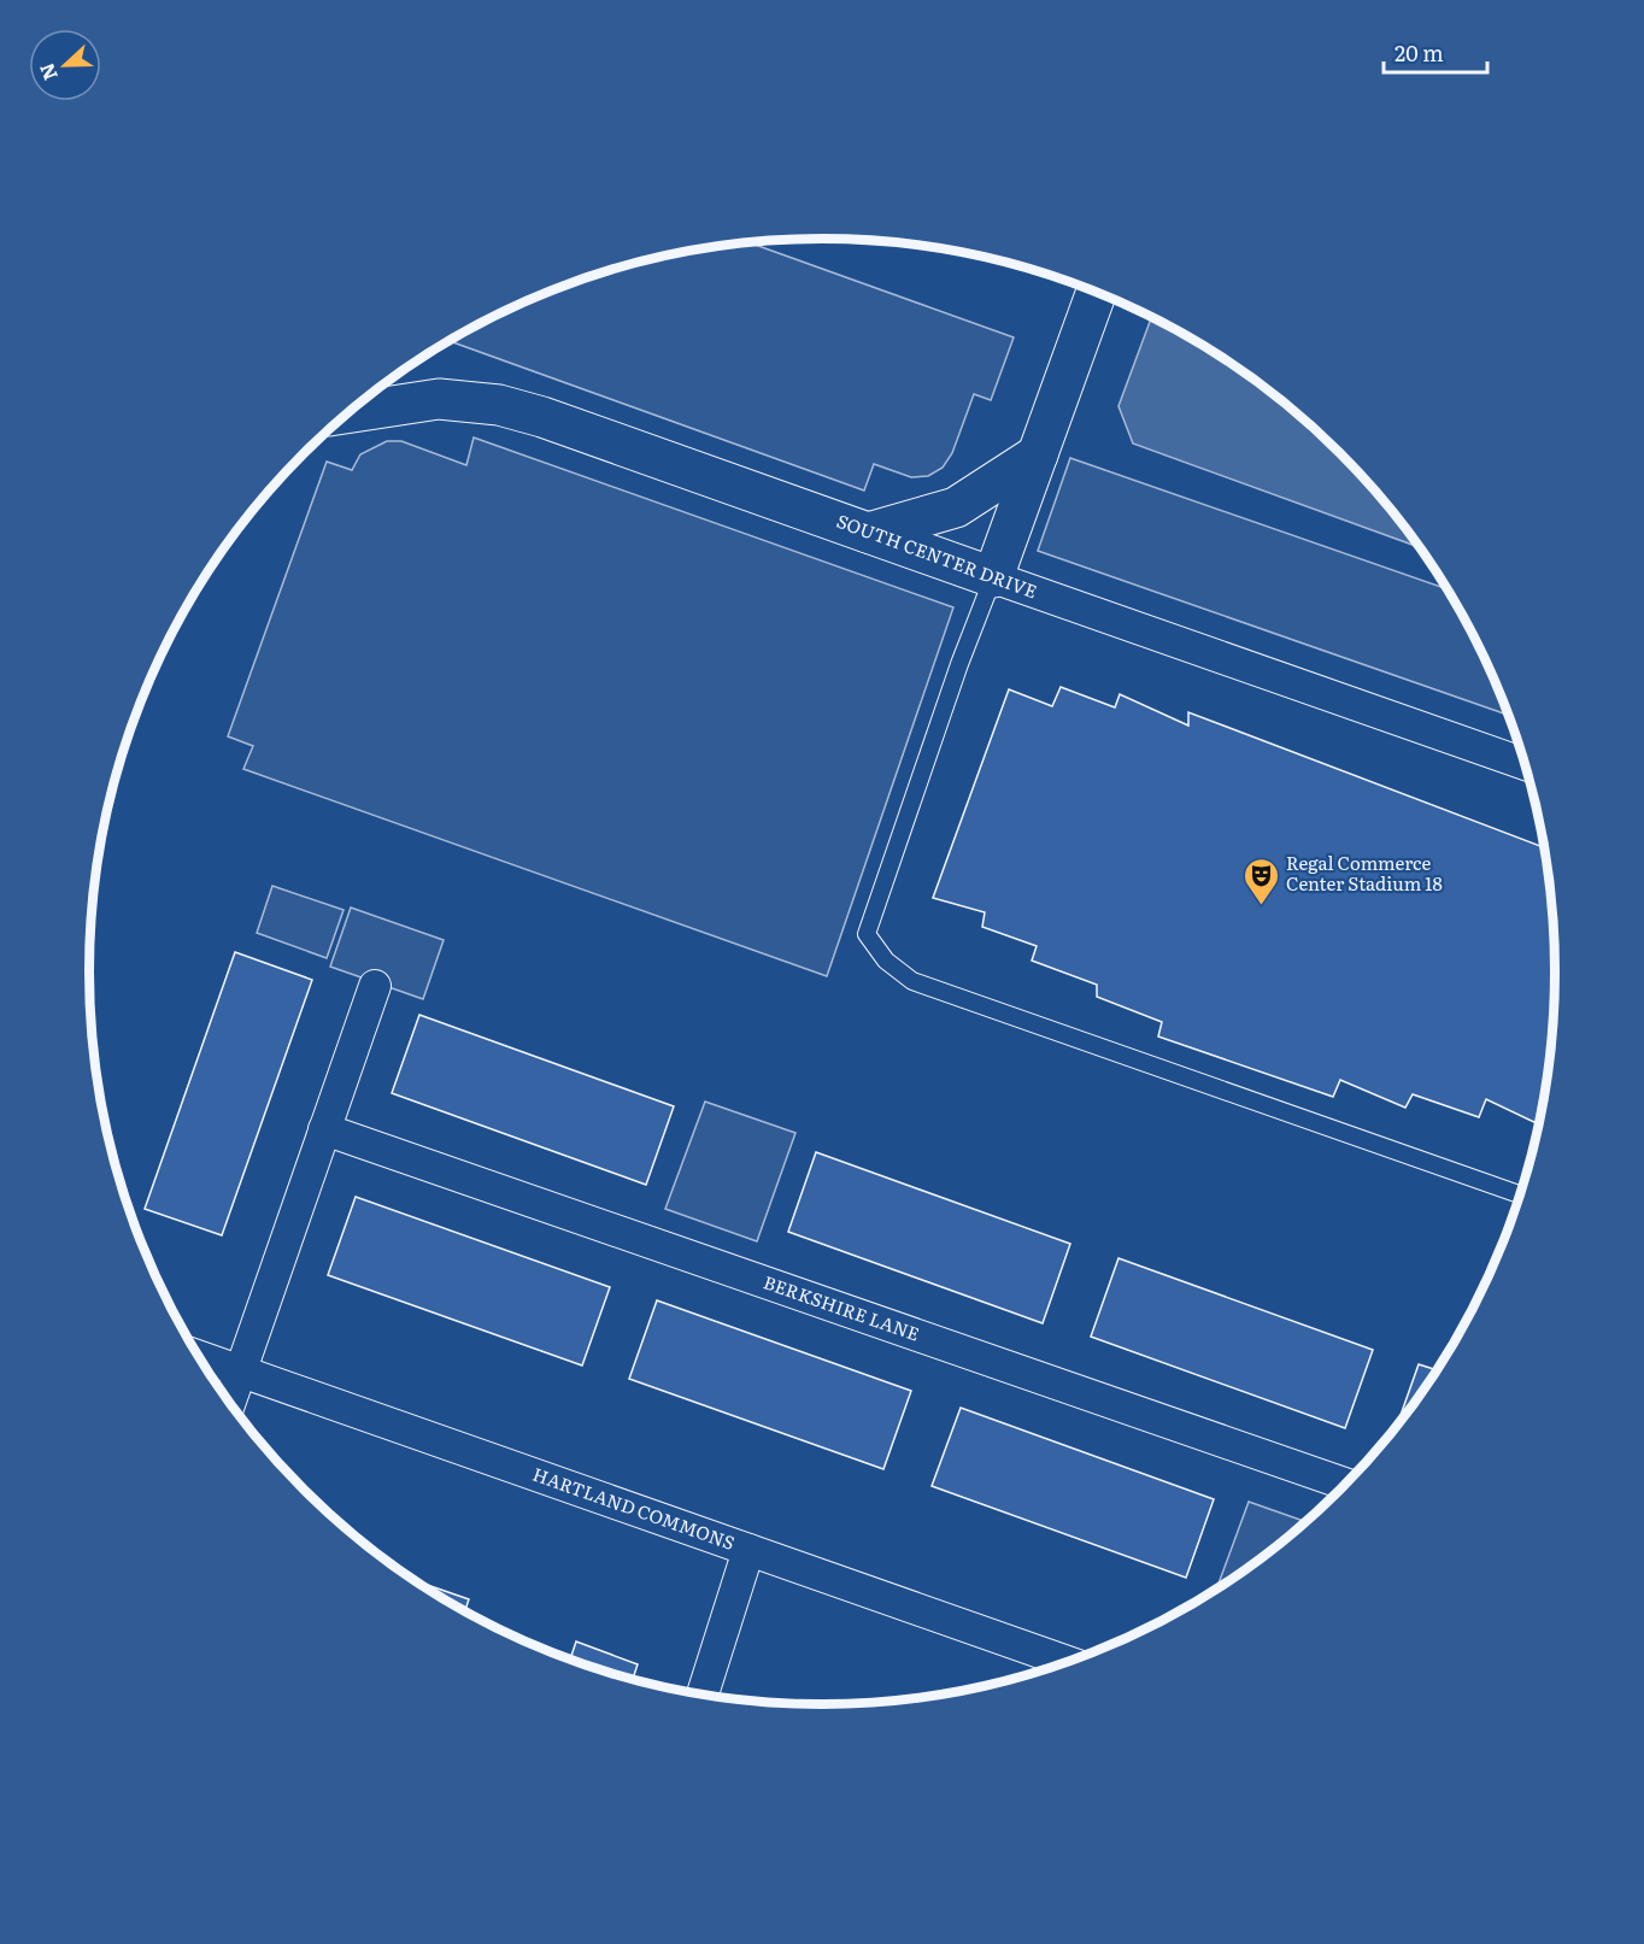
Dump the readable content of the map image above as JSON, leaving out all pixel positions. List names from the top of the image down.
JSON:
{
  "streets": {
    "street": ["SOUTH CENTER DRIVE", "BERKSHIRE LANE", "HARTLAND COMMONS"]
  },
  "places": {
    "theatre": ["Regal Commerce Center Stadium 18"]
  },
  "scale_bar": "20 m",
  "north": "left"
}
